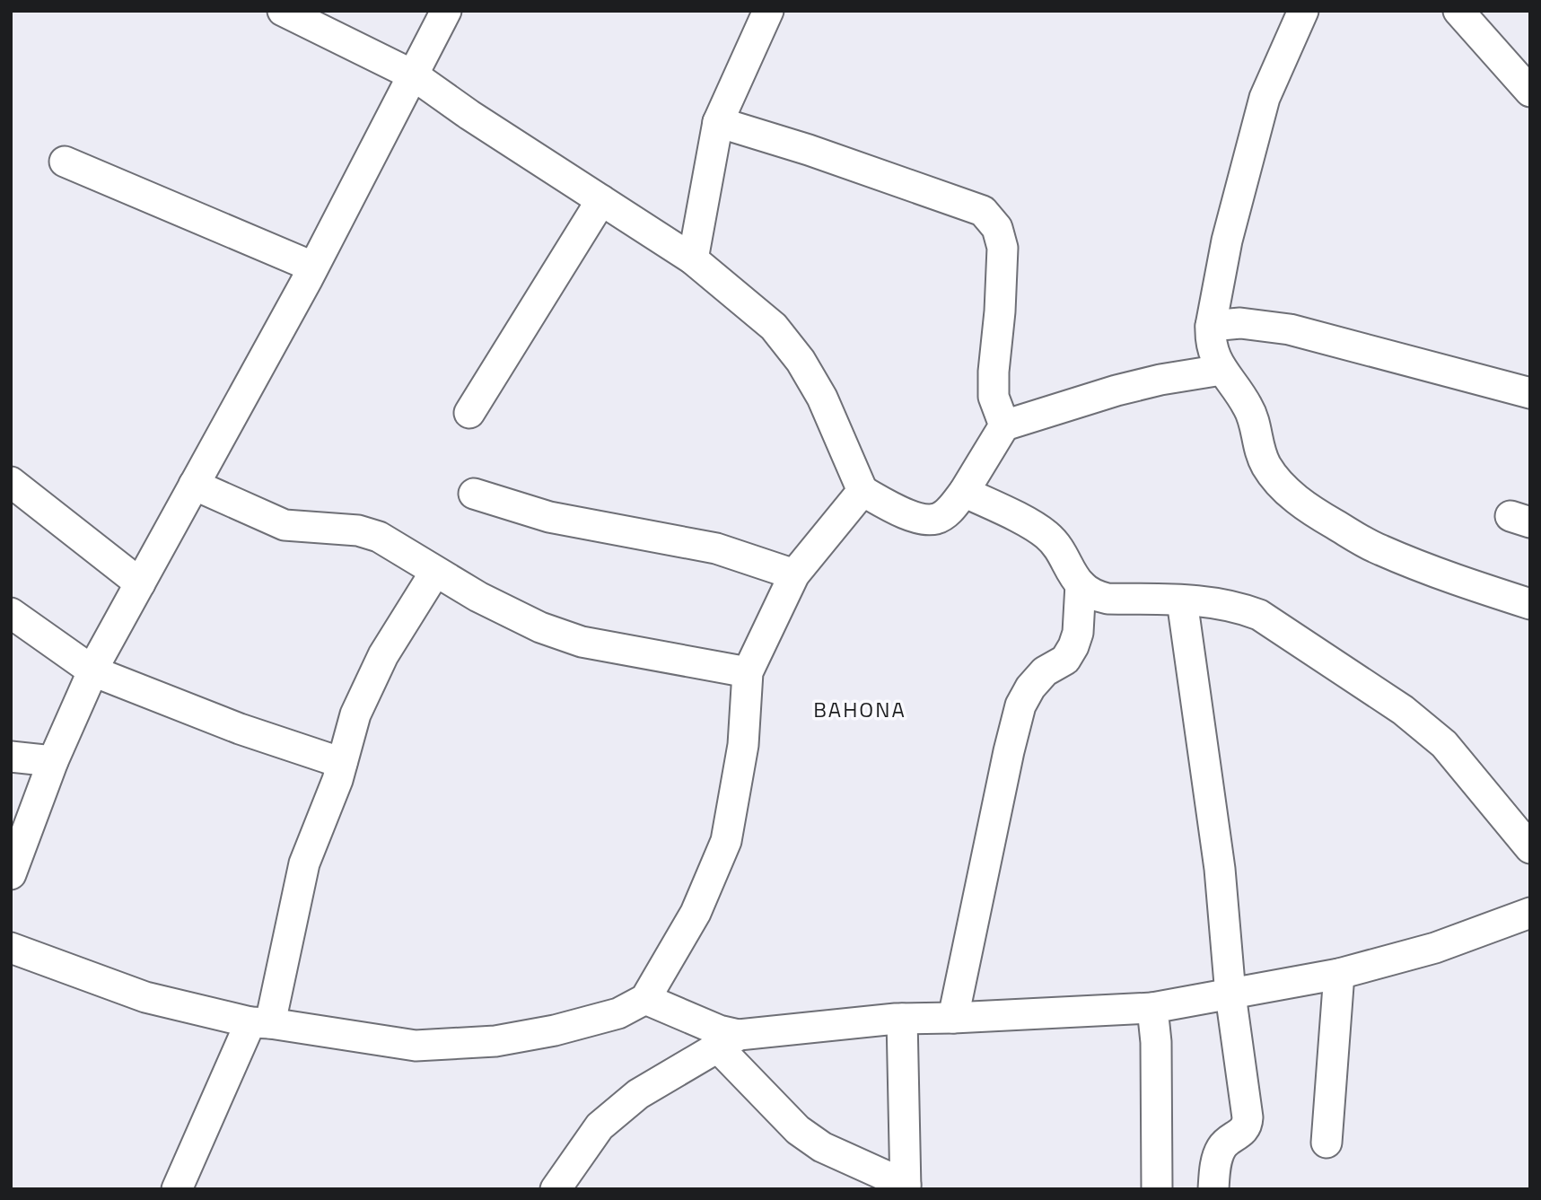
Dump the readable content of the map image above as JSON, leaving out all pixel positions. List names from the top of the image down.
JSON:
{
  "districts": ["BAHONA"]
}
